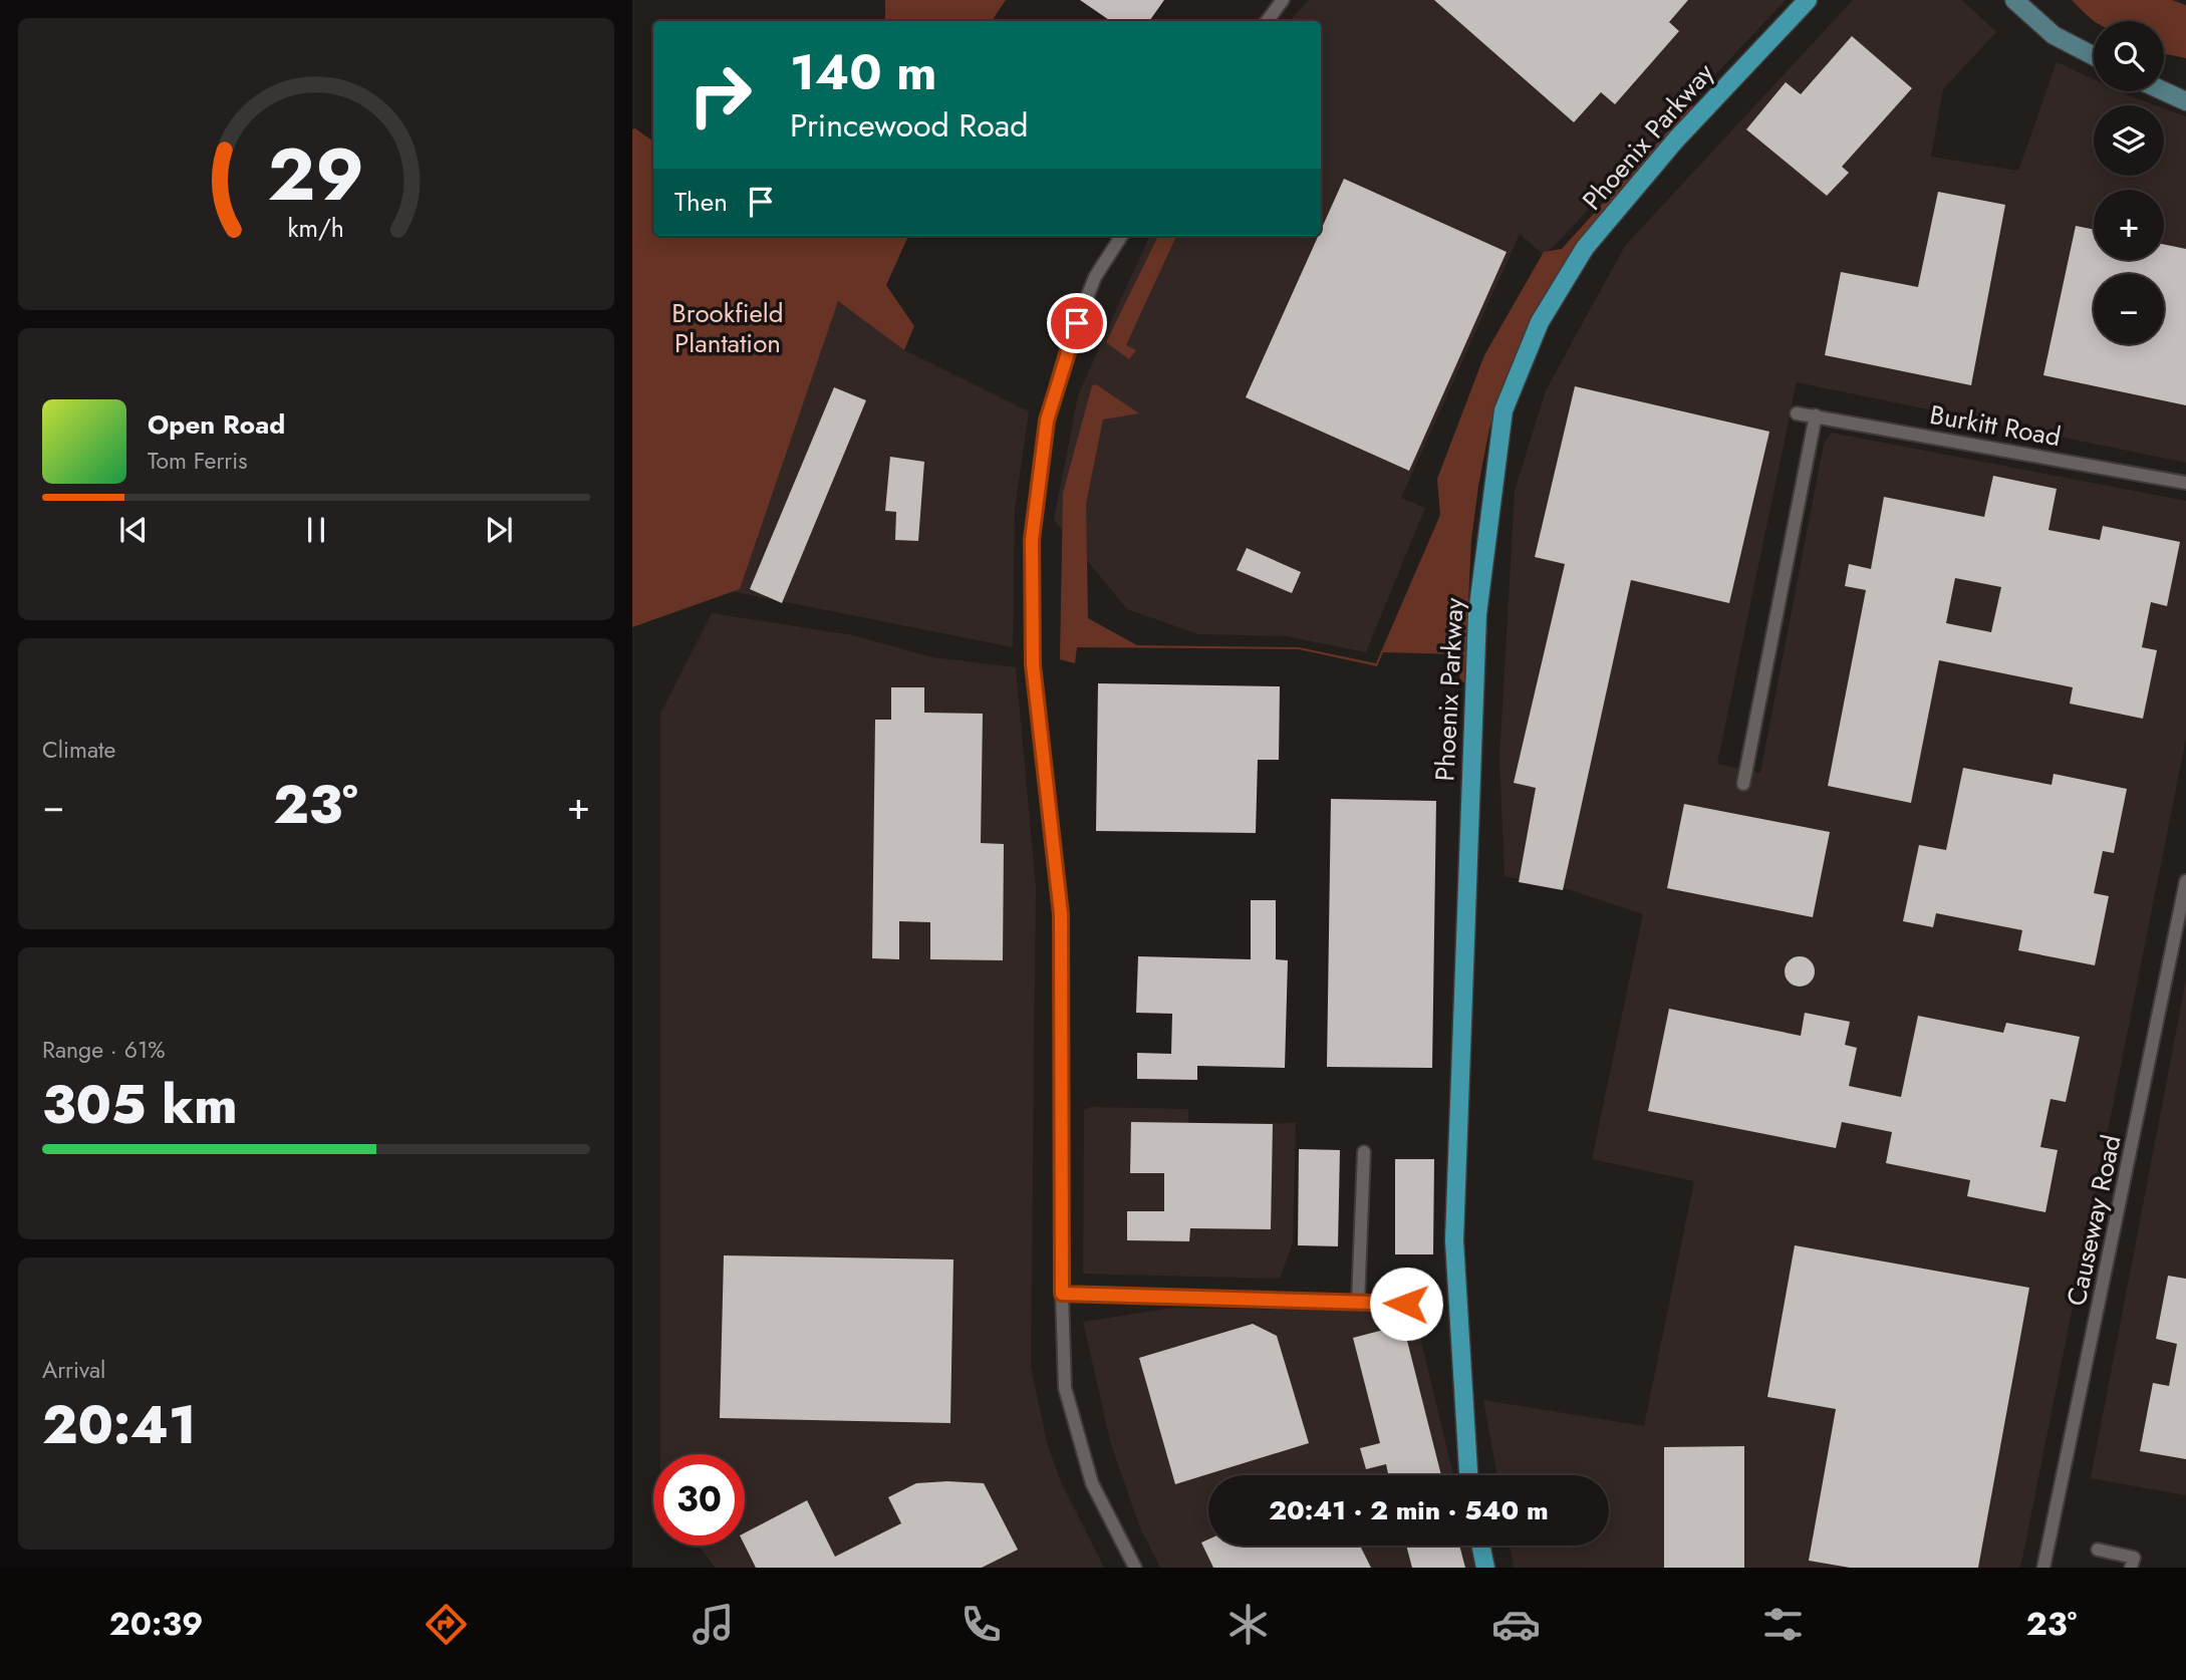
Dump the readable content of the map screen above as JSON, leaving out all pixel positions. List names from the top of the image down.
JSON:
{
  "streets": {
    "main road": ["Phoenix Parkway"],
    "street": ["Burkitt Road", "Causeway Road"]
  },
  "parks": ["Brookfield Plantation"],
  "page": {
    "map_buttons": ["+", "−"],
    "turn": ["140 m", "Princewood Road"],
    "then": "Then",
    "song": ["Open Road", "Tom Ferris"],
    "tile": [
      "Climate",
      ["Range · 61%", "305 km"],
      ["Arrival", "20:41"]
    ],
    "heat": ["−", "23°", "+"],
    "limit": "30",
    "trip": "20:41 · 2 min · 540 m",
    "tabs": ["20:39", "23°"],
    "gauge": ["29", "km/h"]
  }
}
